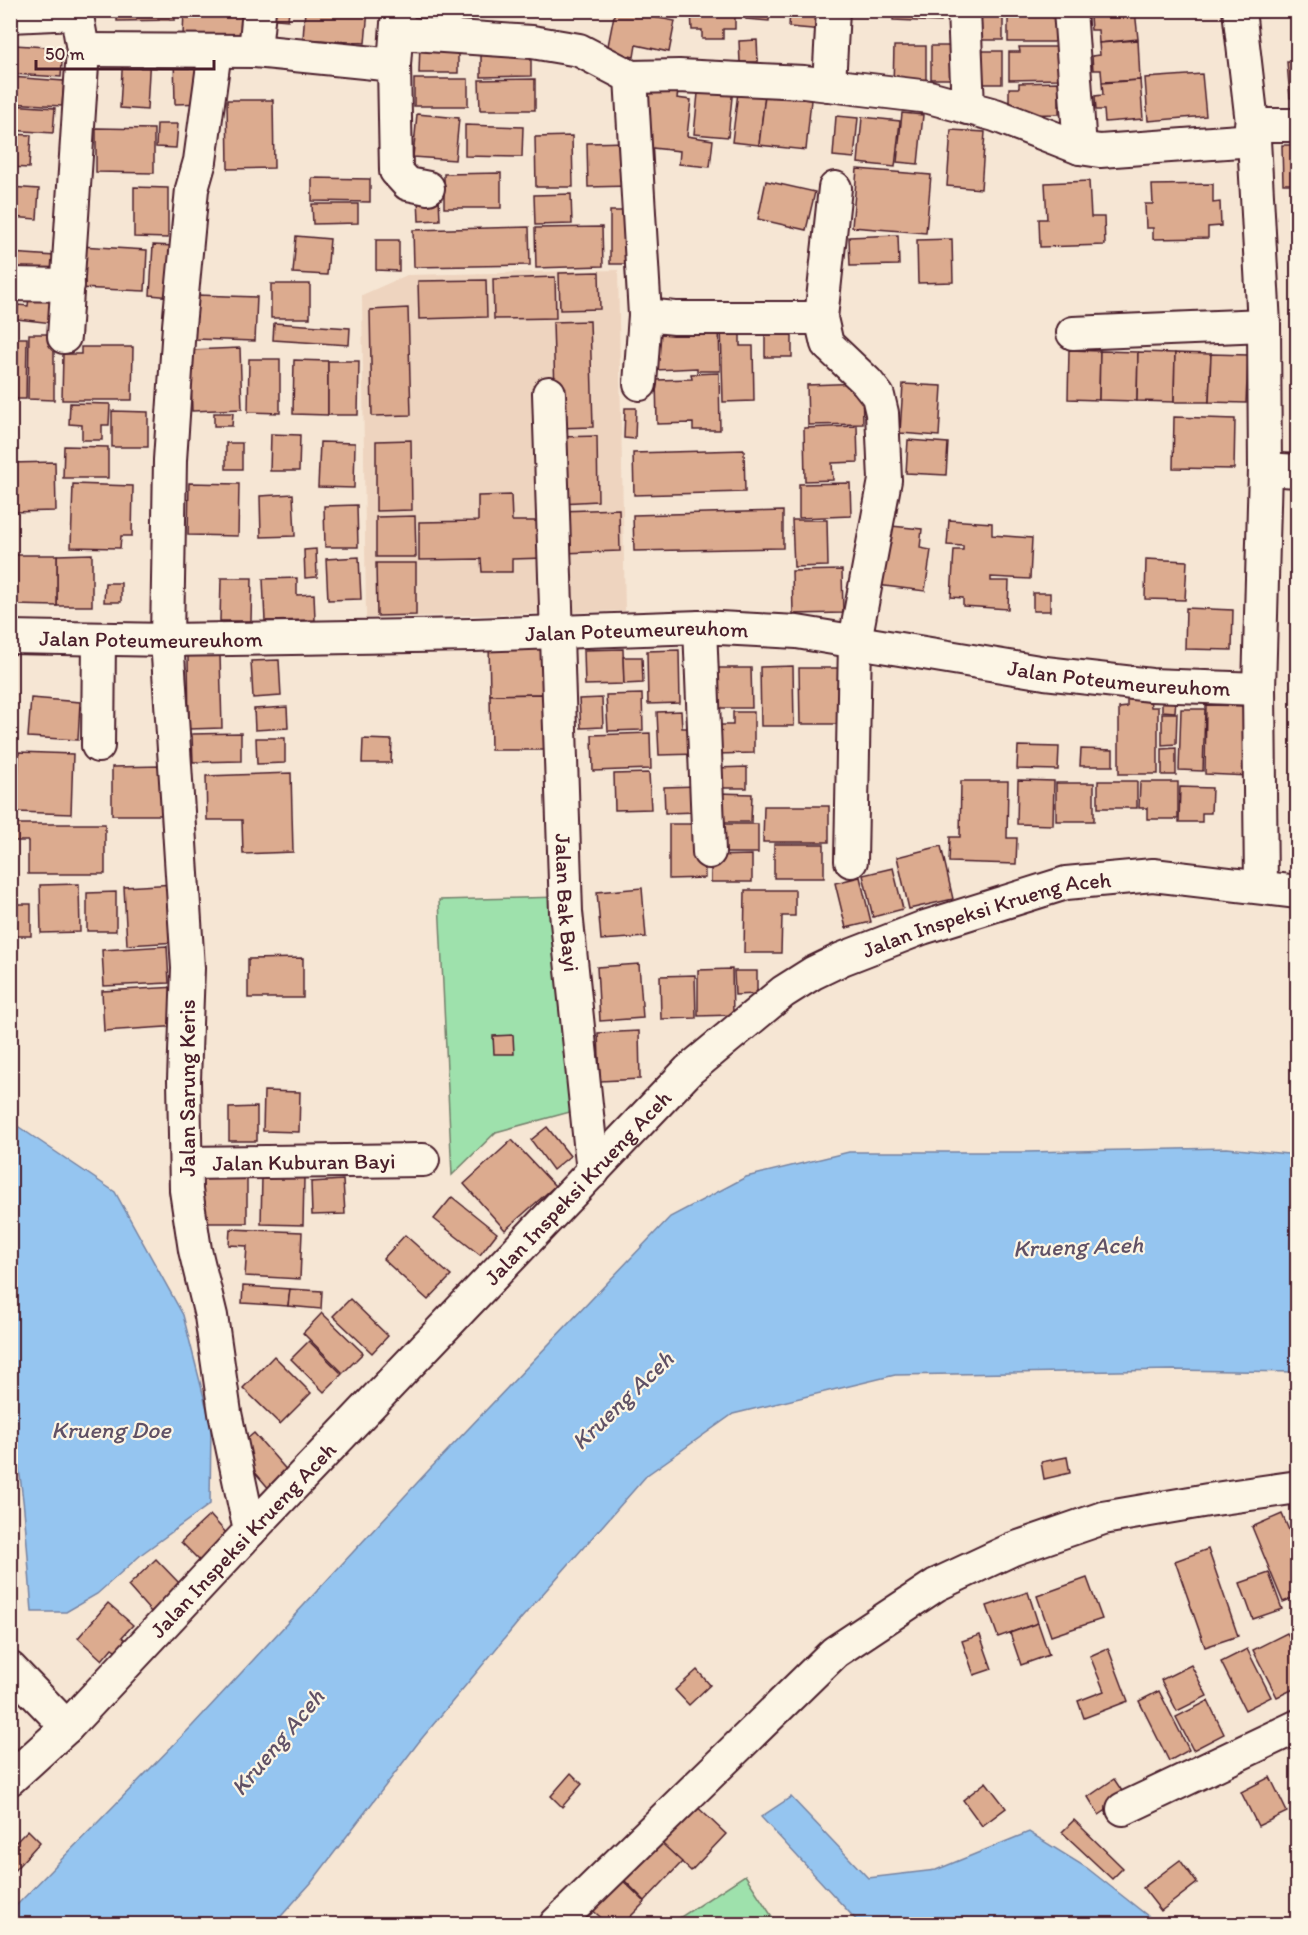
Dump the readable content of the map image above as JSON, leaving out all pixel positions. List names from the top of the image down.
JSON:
{
  "streets": {
    "street": [
      "Jalan Poteumeureuhom",
      "Jalan Bak Bayi",
      "Jalan Inspeksi Krueng Aceh",
      "Jalan Sarung Keris",
      "Jalan Kuburan Bayi"
    ]
  },
  "crossings": [
    ["Jalan Poteumeureuhom", "Jalan Bak Bayi"],
    ["Jalan Poteumeureuhom", "Jalan Sarung Keris"],
    ["Jalan Bak Bayi", "Jalan Inspeksi Krueng Aceh"],
    ["Jalan Inspeksi Krueng Aceh", "Jalan Sarung Keris"],
    ["Jalan Sarung Keris", "Jalan Kuburan Bayi"]
  ],
  "water": ["Krueng Aceh", "Krueng Doe"],
  "scale_bar": "50 m"
}
